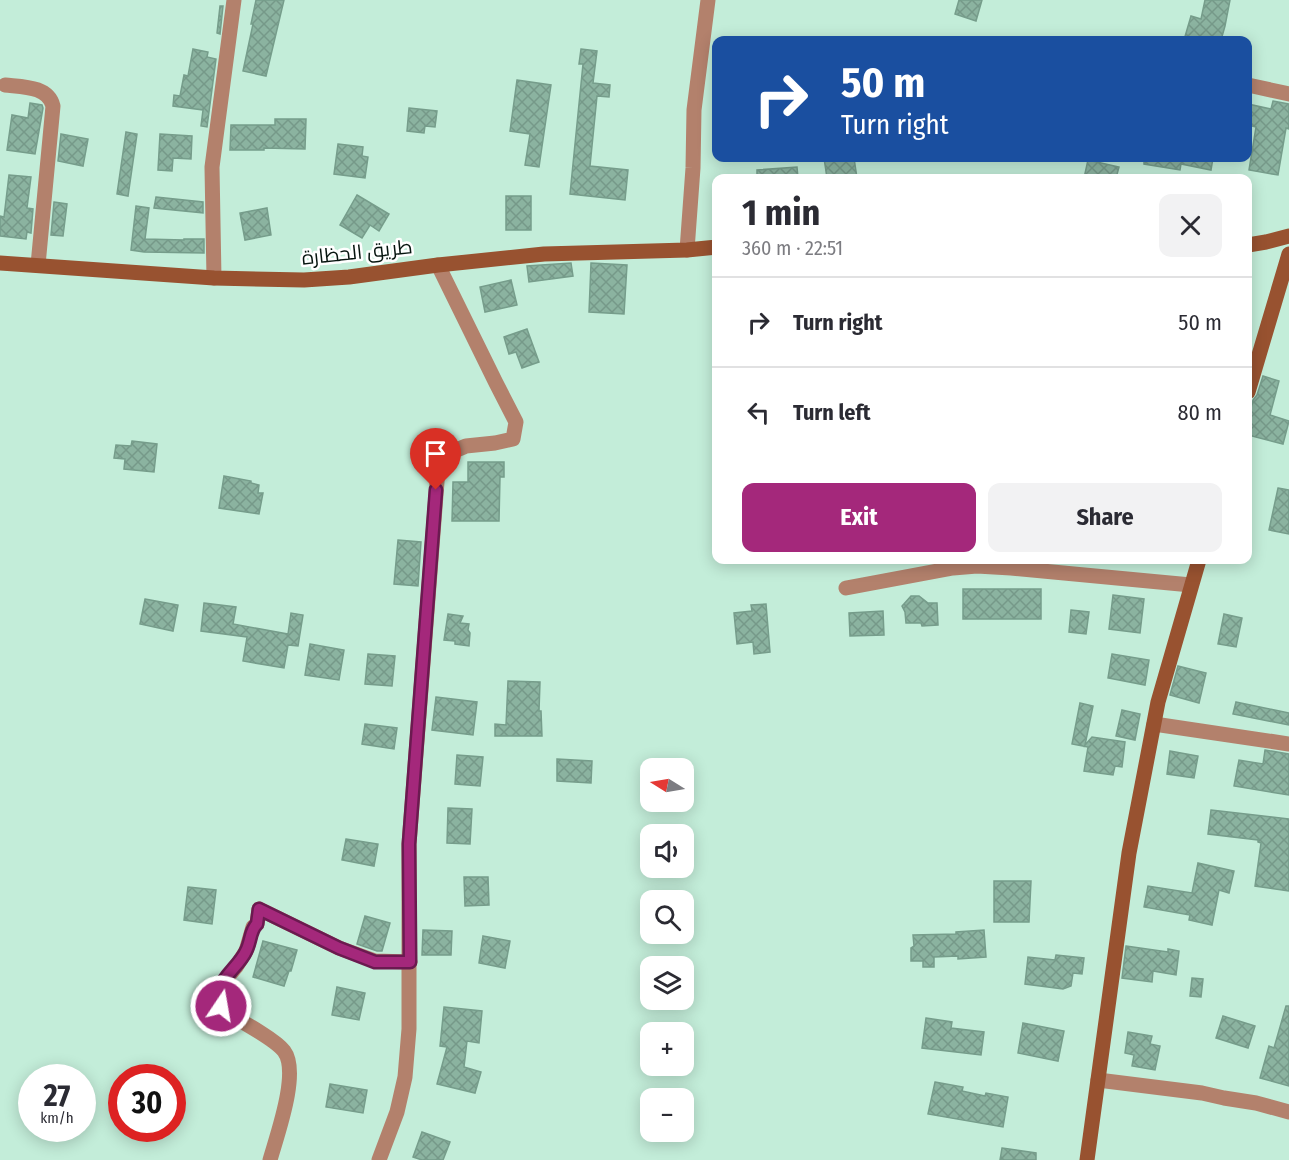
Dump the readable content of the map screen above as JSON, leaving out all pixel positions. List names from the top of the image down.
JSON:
{
  "streets": {
    "street": ["طريق الحظارة"]
  },
  "north": "left",
  "page": {
    "turn": ["50 m", "Turn right"],
    "heading": ["1 min", "360 m · 22:51"],
    "list": [
      {
        "name": "Turn right",
        "value": "50 m"
      },
      {
        "name": "Turn left",
        "value": "80 m"
      }
    ],
    "buttons": ["Exit", "Share"],
    "map_buttons": ["+", "−"],
    "speed": "27 km/h",
    "limit": "30"
  }
}
